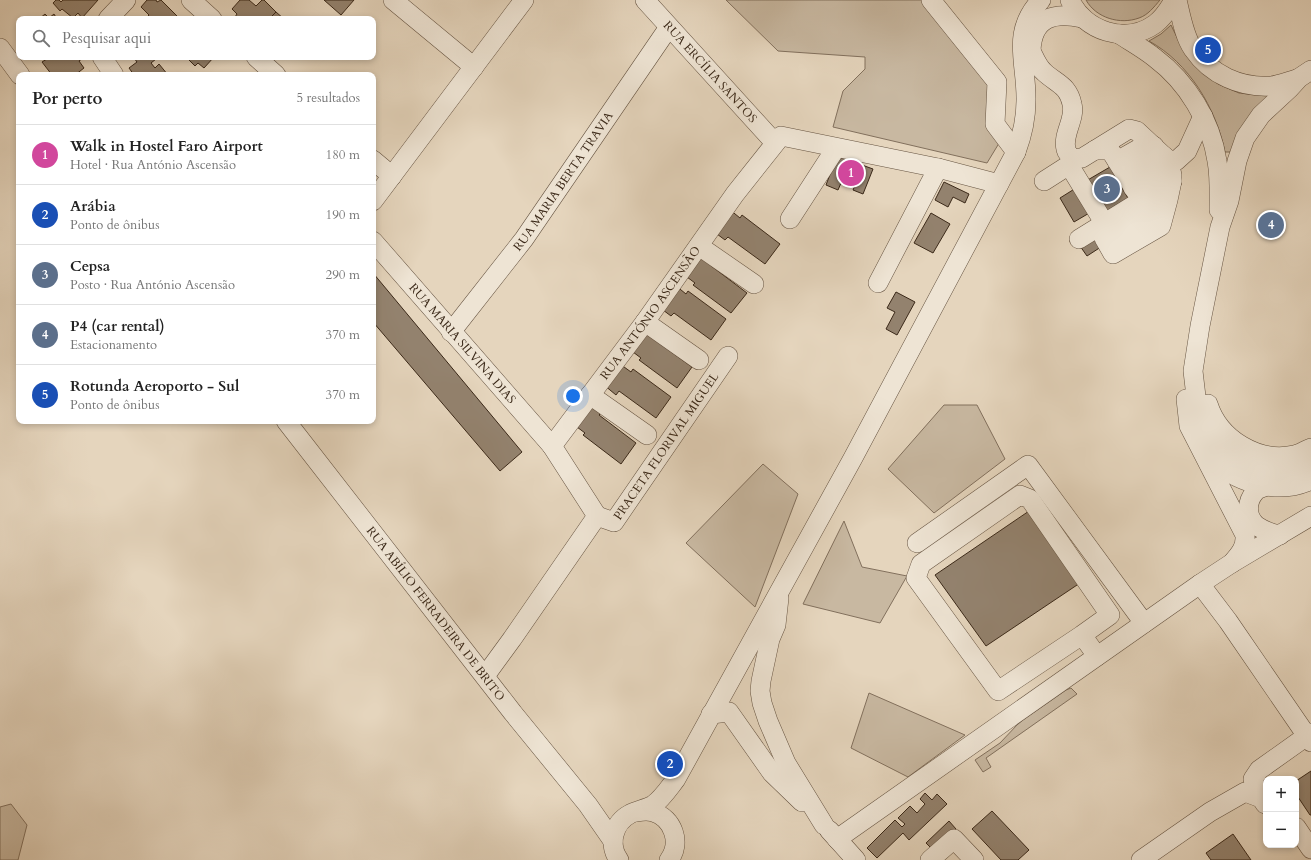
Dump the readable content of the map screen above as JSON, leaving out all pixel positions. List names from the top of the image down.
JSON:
{
  "streets": {
    "street": [
      "RUA ERCÍLIA SANTOS",
      "RUA MARIA BERTA TRAVIA",
      "RUA ANTÓNIO ASCENSÃO",
      "RUA MARIA SILVINA DIAS",
      "PRACETA FLORIVAL MIGUEL",
      "RUA ABÍLIO FERRADEIRA DE BRITO"
    ]
  },
  "crossings": [
    ["RUA ERCÍLIA SANTOS", "RUA MARIA BERTA TRAVIA"],
    ["RUA ERCÍLIA SANTOS", "RUA ANTÓNIO ASCENSÃO"],
    ["RUA MARIA BERTA TRAVIA", "RUA MARIA SILVINA DIAS"],
    ["RUA ANTÓNIO ASCENSÃO", "RUA MARIA SILVINA DIAS"]
  ],
  "page": {
    "search": "Pesquisar aqui",
    "pins": [
      "5",
      "1",
      "3",
      "4",
      "2"
    ],
    "heading": ["Por perto", "5 resultados"],
    "list": [
      {
        "mark": "1",
        "name": "Walk in Hostel Faro Airport",
        "note": "Hotel · Rua António Ascensão",
        "value": "180 m"
      },
      {
        "mark": "2",
        "name": "Arábia",
        "note": "Ponto de ônibus",
        "value": "190 m"
      },
      {
        "mark": "3",
        "name": "Cepsa",
        "note": "Posto · Rua António Ascensão",
        "value": "290 m"
      },
      {
        "mark": "4",
        "name": "P4 (car rental)",
        "note": "Estacionamento",
        "value": "370 m"
      },
      {
        "mark": "5",
        "name": "Rotunda Aeroporto - Sul",
        "note": "Ponto de ônibus",
        "value": "370 m"
      }
    ],
    "map_buttons": ["+", "−"]
  }
}
